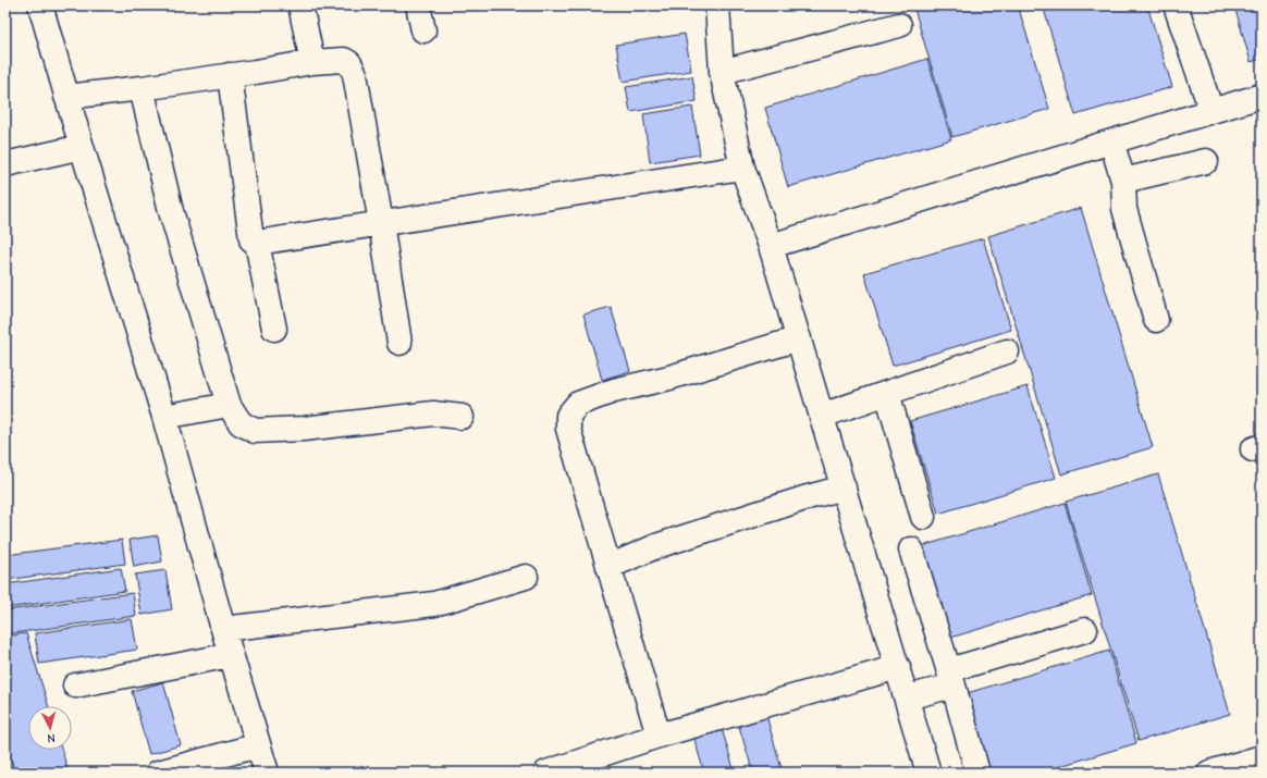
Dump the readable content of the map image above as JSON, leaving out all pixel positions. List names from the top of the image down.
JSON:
{
  "north": "bottom"
}
